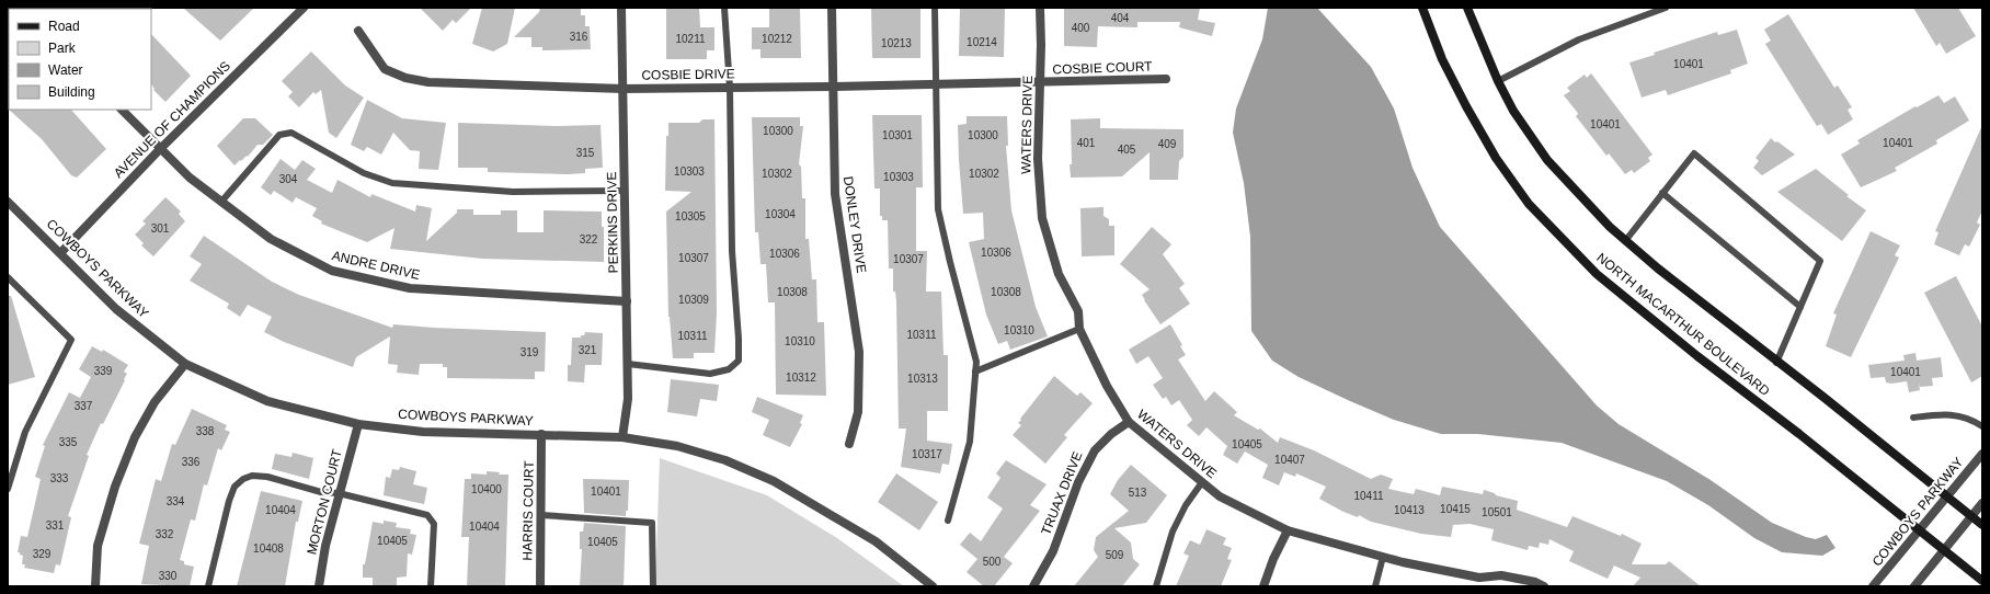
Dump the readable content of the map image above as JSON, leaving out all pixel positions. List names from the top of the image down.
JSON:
{
  "streets": {
    "main road": ["NORTH MACARTHUR BOULEVARD"],
    "street": [
      "COSBIE COURT",
      "COSBIE DRIVE",
      "AVENUE OF CHAMPIONS",
      "WATERS DRIVE",
      "PERKINS DRIVE",
      "DONLEY DRIVE",
      "ANDRE DRIVE",
      "COWBOYS PARKWAY",
      "TRUAX DRIVE",
      "MORTON COURT",
      "HARRIS COURT"
    ]
  },
  "crossings": [
    ["COSBIE COURT", "COSBIE DRIVE"],
    ["COSBIE COURT", "WATERS DRIVE"],
    ["COSBIE DRIVE", "WATERS DRIVE"],
    ["COSBIE DRIVE", "PERKINS DRIVE"],
    ["COSBIE DRIVE", "DONLEY DRIVE"],
    ["AVENUE OF CHAMPIONS", "ANDRE DRIVE"],
    ["AVENUE OF CHAMPIONS", "COWBOYS PARKWAY"],
    ["WATERS DRIVE", "TRUAX DRIVE"],
    ["PERKINS DRIVE", "ANDRE DRIVE"],
    ["PERKINS DRIVE", "COWBOYS PARKWAY"],
    ["COWBOYS PARKWAY", "NORTH MACARTHUR BOULEVARD"],
    ["COWBOYS PARKWAY", "MORTON COURT"],
    ["COWBOYS PARKWAY", "HARRIS COURT"]
  ],
  "house_numbers": [
    "404",
    "400",
    "316",
    "10211",
    "10212",
    "10214",
    "10213",
    "10401",
    "10401",
    "10300",
    "10301",
    "10300",
    "401",
    "10401",
    "409",
    "405",
    "315",
    "10303",
    "10302",
    "10302",
    "10303",
    "304",
    "10304",
    "10305",
    "301",
    "322",
    "10306",
    "10306",
    "10307",
    "10307",
    "10308",
    "10308",
    "10309",
    "10310",
    "10311",
    "10311",
    "10310",
    "321",
    "319",
    "339",
    "10401",
    "10312",
    "10313",
    "337",
    "338",
    "335",
    "10405",
    "10317",
    "10407",
    "336",
    "333",
    "10400",
    "10401",
    "513",
    "10411",
    "334",
    "10415",
    "10404",
    "10413",
    "10501",
    "331",
    "10404",
    "332",
    "10405",
    "10405",
    "10408",
    "329",
    "509",
    "500",
    "330"
  ],
  "legend": [
    "Road",
    "Park",
    "Water",
    "Building"
  ]
}
